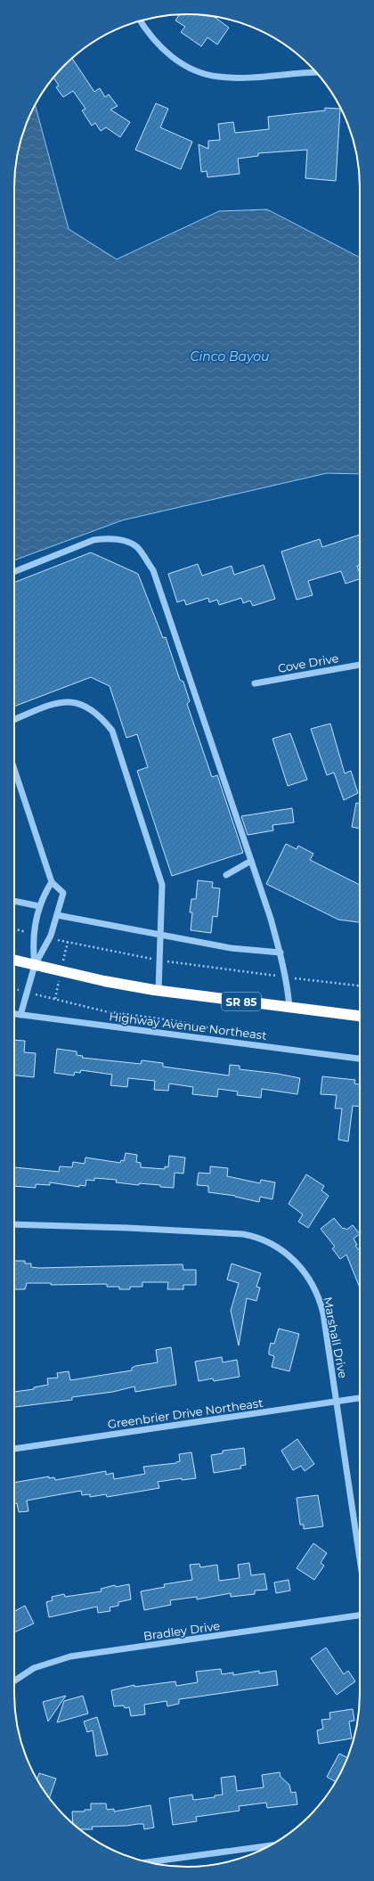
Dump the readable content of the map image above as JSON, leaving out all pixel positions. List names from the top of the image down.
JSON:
{
  "streets": {
    "highway": ["SR 85"],
    "street": [
      "Cove Drive",
      "Highway Avenue Northeast",
      "Marshall Drive",
      "Greenbrier Drive Northeast",
      "Bradley Drive"
    ]
  },
  "crossings": [
    ["Marshall Drive", "Greenbrier Drive Northeast"]
  ],
  "water": ["Cinco Bayou"]
}
